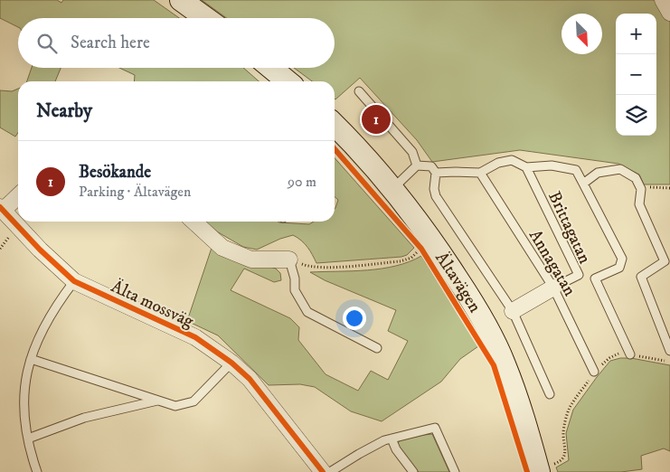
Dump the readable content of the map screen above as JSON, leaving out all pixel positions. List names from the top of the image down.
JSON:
{
  "streets": {
    "main road": ["Ältavägen"],
    "street": ["Älta mossväg"],
    "lane": ["Brittagatan", "Annagatan"]
  },
  "crossings": [
    ["Brittagatan", "Annagatan"]
  ],
  "north": "bottom right",
  "page": {
    "map_buttons": ["+", "−"],
    "search": "Search here",
    "heading": "Nearby",
    "pins": "1",
    "list": [
      {
        "mark": "1",
        "name": "Besökande",
        "note": "Parking · Ältavägen",
        "value": "90 m"
      }
    ]
  }
}
